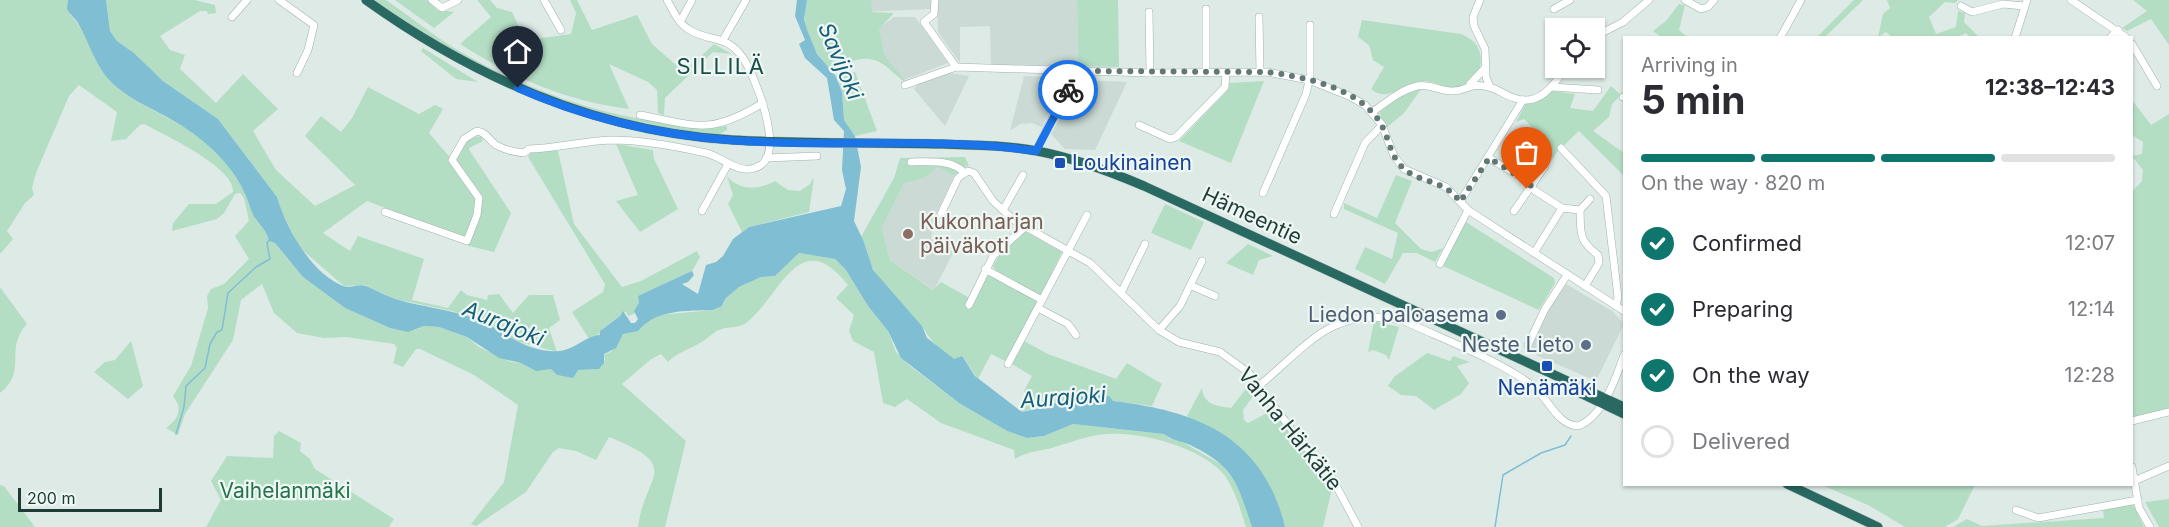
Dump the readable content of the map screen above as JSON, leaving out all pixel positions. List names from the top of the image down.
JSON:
{
  "streets": {
    "highway": ["Hämeentie"],
    "street": ["Vanha Härkätie"]
  },
  "districts": ["SILLILÄ"],
  "water": ["Savijoki", "Aurajoki"],
  "parks": ["Vaihelanmäki"],
  "places": {
    "transit": ["Loukinainen", "Nenämäki"],
    "other": ["Kukonharjan päiväkoti", "Liedon paloasema", "Neste Lieto"]
  },
  "scale_bar": "200 m",
  "page": {
    "heading": ["5 min", "Arriving in", "12:38–12:43"],
    "bar": "On the way · 820 m",
    "list": [
      ["Confirmed", "12:07"],
      ["Preparing", "12:14"],
      ["On the way", "12:28"],
      "Delivered"
    ],
    "scale": "200 m"
  }
}
